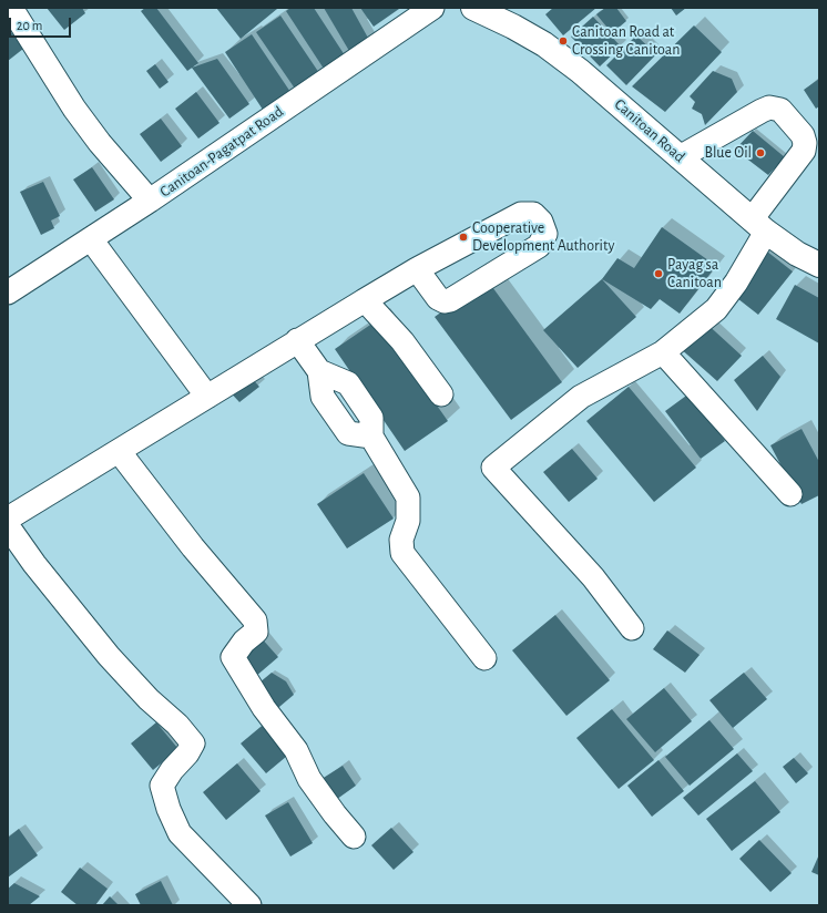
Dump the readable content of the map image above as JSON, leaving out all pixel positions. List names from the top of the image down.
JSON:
{
  "streets": {
    "main road": ["Canitoan Road"],
    "street": ["Canitoan-Pagatpat Road"]
  },
  "places": [
    "Canitoan Road at Crossing Canitoan",
    "Blue Oil",
    "Cooperative Development Authority",
    "Payag sa Canitoan"
  ],
  "scale_bar": "20 m"
}
